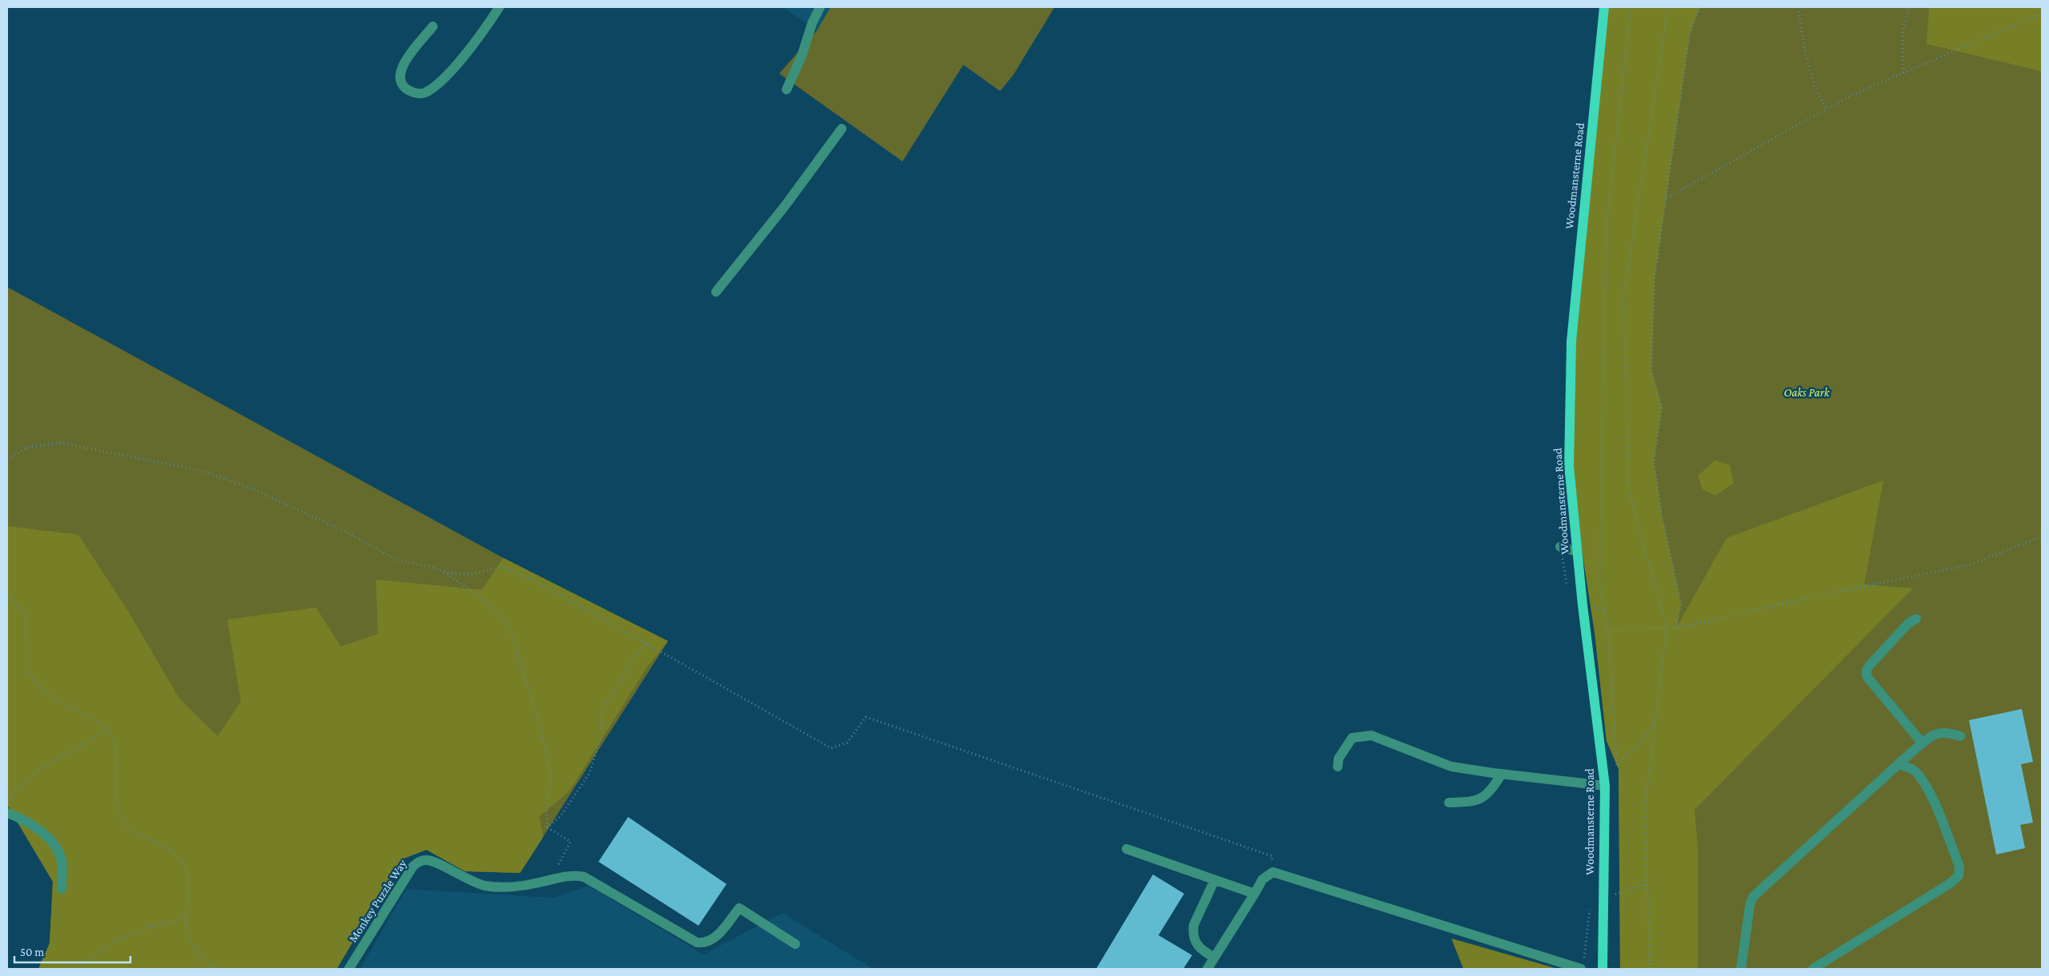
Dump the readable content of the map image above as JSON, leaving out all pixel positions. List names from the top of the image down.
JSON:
{
  "streets": {
    "main road": ["Woodmansterne Road"],
    "street": ["Monkey Puzzle Way"]
  },
  "parks": ["Oaks Park"],
  "scale_bar": "50 m"
}
